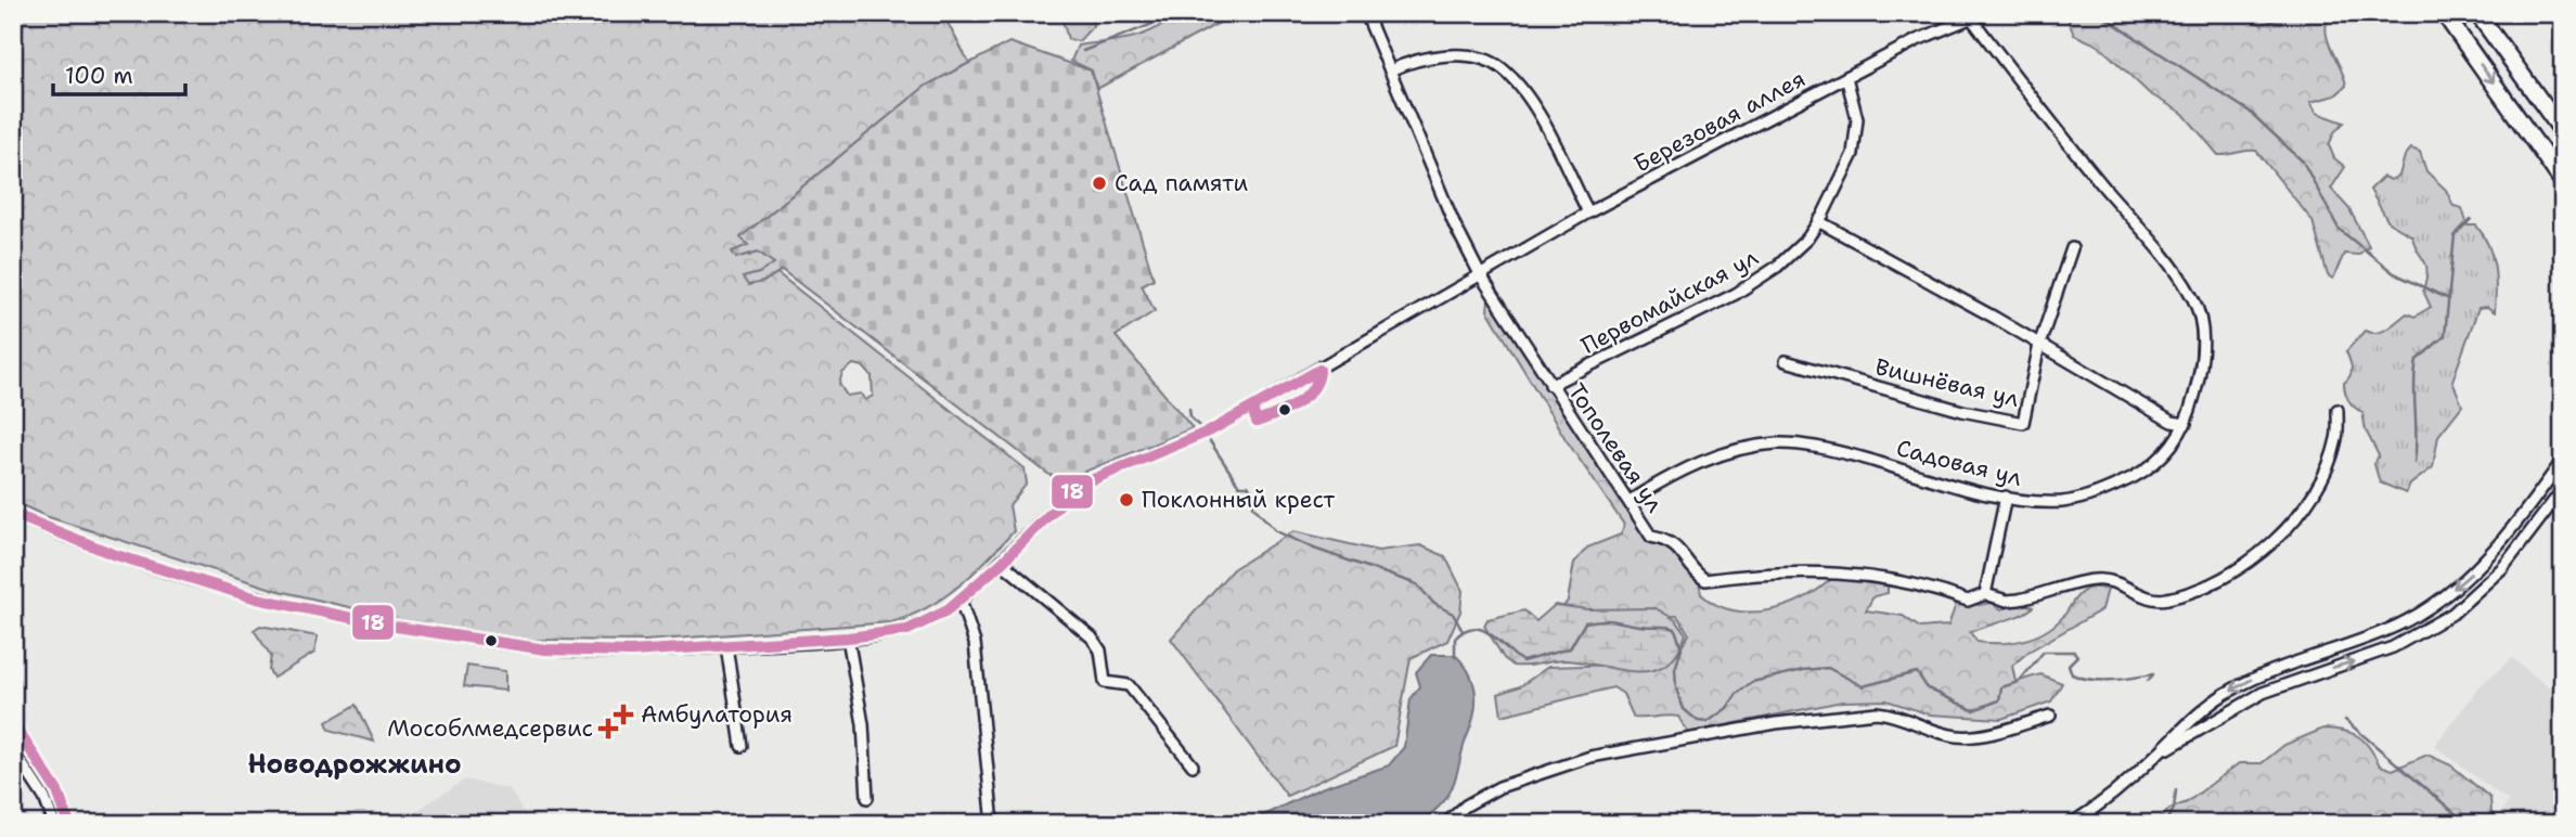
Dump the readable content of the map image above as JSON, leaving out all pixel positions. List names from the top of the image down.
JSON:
{
  "streets": {
    "street": [
      "Березовая аллея",
      "Первомайская ул",
      "Вишнёвая ул",
      "Тополевая ул",
      "Садовая ул"
    ]
  },
  "crossings": [
    ["Березовая аллея", "Первомайская ул"],
    ["Березовая аллея", "Тополевая ул"],
    ["Березовая аллея", "Садовая ул"],
    ["Первомайская ул", "Тополевая ул"],
    ["Тополевая ул", "Садовая ул"]
  ],
  "districts": ["Новодрожжино"],
  "places": {
    "other": ["Сад памяти", "Поклонный крест"],
    "health": ["Амбулатория", "Мособлмедсервис"]
  },
  "lines": ["transit line 18"],
  "scale_bar": "100 m"
}
